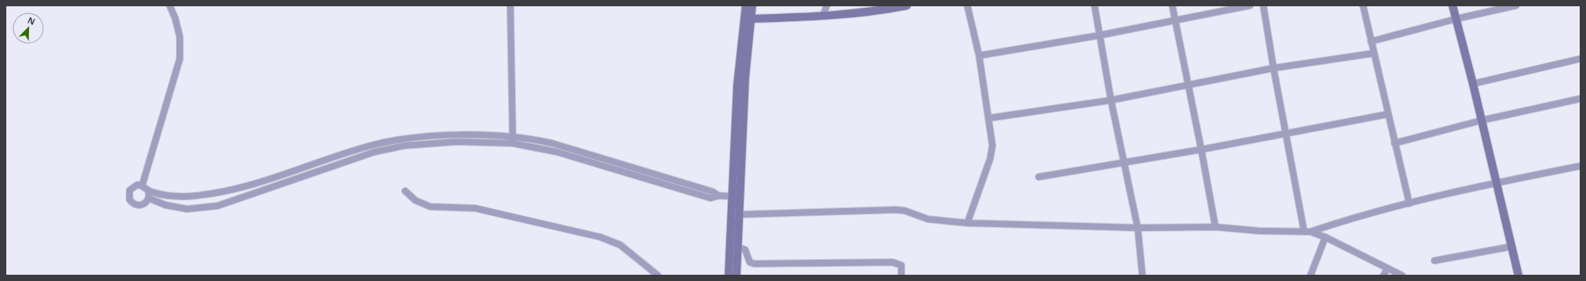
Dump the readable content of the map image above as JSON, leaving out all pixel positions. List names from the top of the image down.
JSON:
{
  "north": "top right"
}
